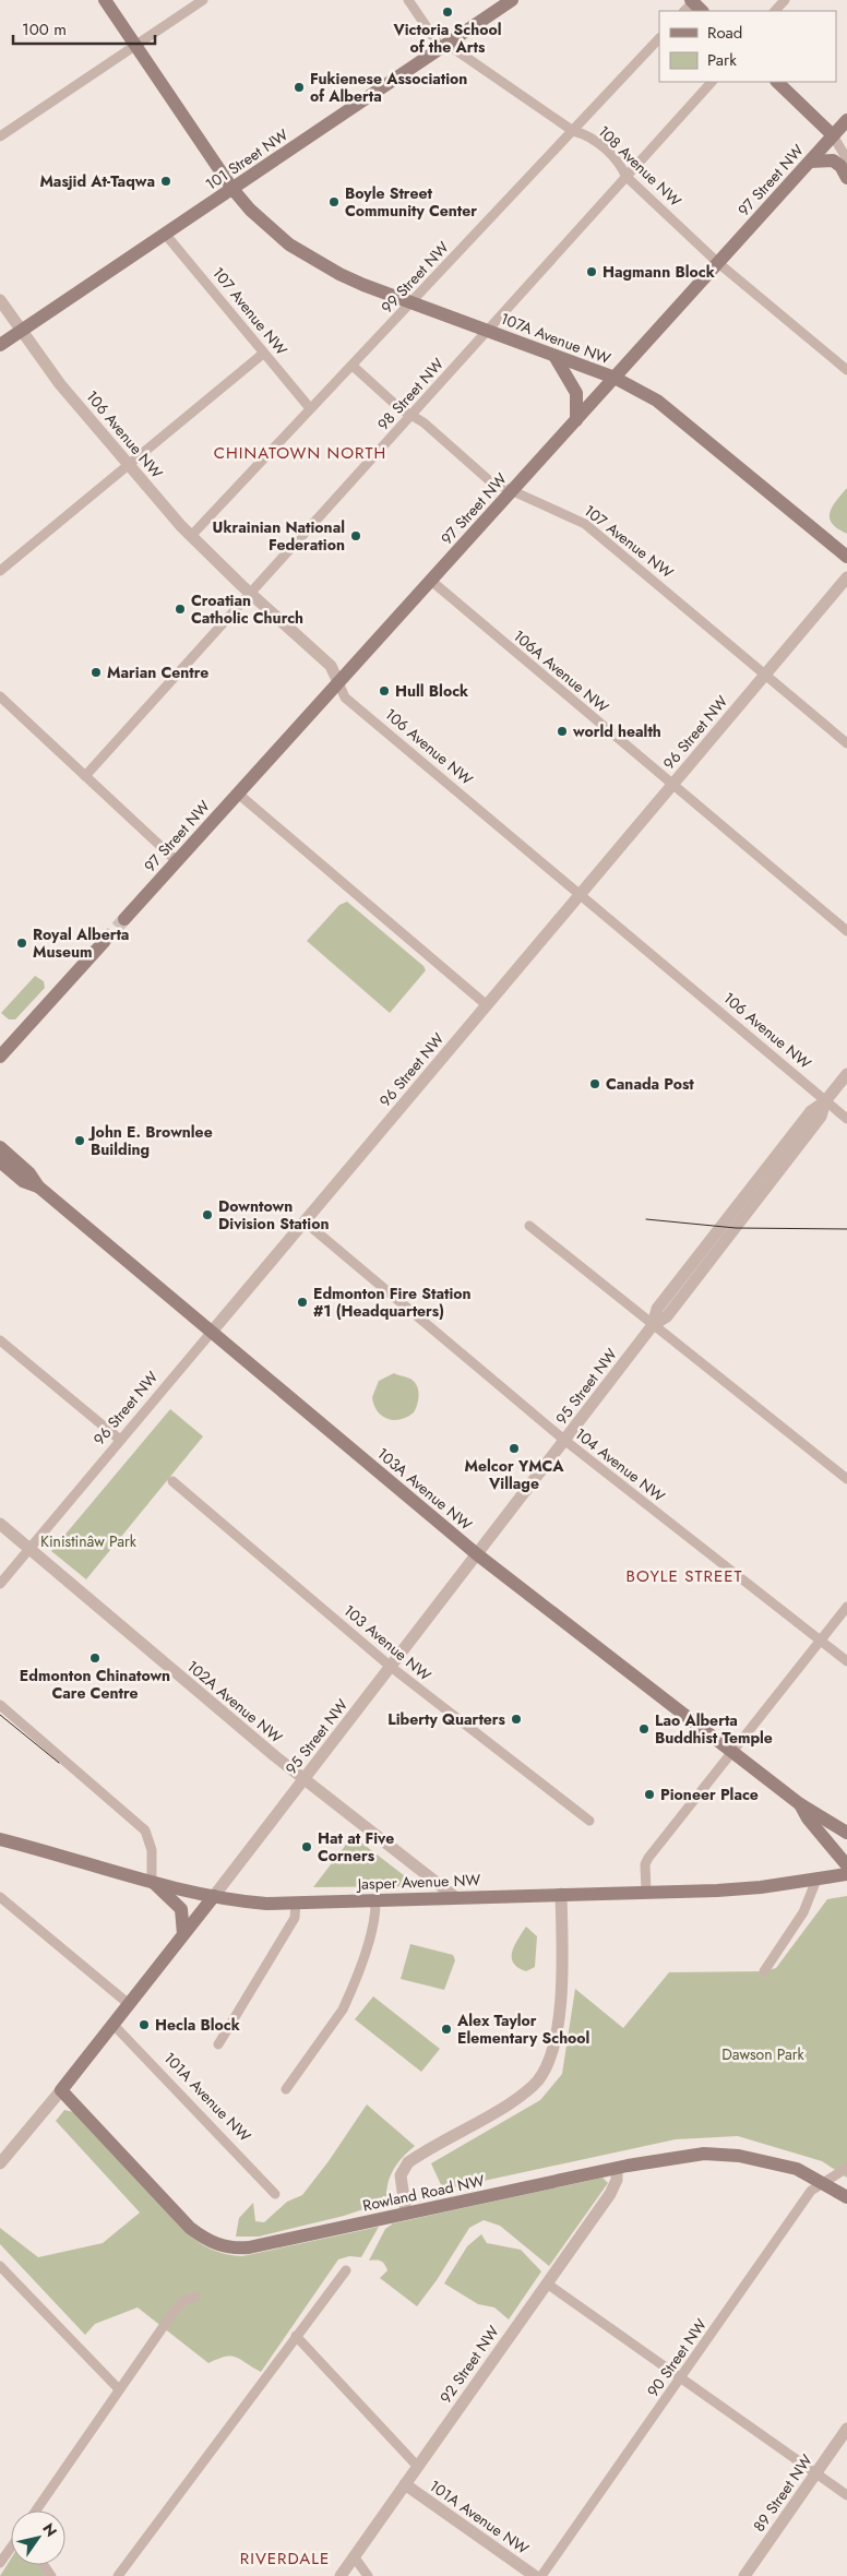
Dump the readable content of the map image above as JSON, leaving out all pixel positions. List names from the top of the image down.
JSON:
{
  "streets": {
    "main road": [
      "101 Street NW",
      "97 Street NW",
      "107A Avenue NW",
      "95 Street NW",
      "103A Avenue NW",
      "Jasper Avenue NW",
      "Rowland Road NW"
    ],
    "street": [
      "108 Avenue NW",
      "99 Street NW",
      "107 Avenue NW",
      "98 Street NW",
      "106 Avenue NW",
      "106A Avenue NW",
      "96 Street NW",
      "104 Avenue NW",
      "103 Avenue NW",
      "102A Avenue NW",
      "101A Avenue NW",
      "90 Street NW",
      "92 Street NW",
      "89 Street NW"
    ]
  },
  "crossings": [
    ["101 Street NW", "108 Avenue NW"],
    ["101 Street NW", "107 Avenue NW"],
    ["101 Street NW", "107A Avenue NW"],
    ["101 Street NW", "106 Avenue NW"],
    ["108 Avenue NW", "97 Street NW"],
    ["108 Avenue NW", "99 Street NW"],
    ["108 Avenue NW", "98 Street NW"],
    ["97 Street NW", "107 Avenue NW"],
    ["97 Street NW", "107A Avenue NW"],
    ["97 Street NW", "106 Avenue NW"],
    ["97 Street NW", "106A Avenue NW"],
    ["99 Street NW", "107 Avenue NW"],
    ["99 Street NW", "107A Avenue NW"],
    ["99 Street NW", "106 Avenue NW"],
    ["107 Avenue NW", "98 Street NW"],
    ["107 Avenue NW", "96 Street NW"],
    ["107A Avenue NW", "98 Street NW"],
    ["98 Street NW", "106 Avenue NW"],
    ["106 Avenue NW", "96 Street NW"],
    ["106 Avenue NW", "95 Street NW"],
    ["106A Avenue NW", "96 Street NW"],
    ["96 Street NW", "104 Avenue NW"],
    ["96 Street NW", "103A Avenue NW"],
    ["96 Street NW", "102A Avenue NW"],
    ["95 Street NW", "104 Avenue NW"],
    ["95 Street NW", "103A Avenue NW"],
    ["95 Street NW", "103 Avenue NW"],
    ["95 Street NW", "102A Avenue NW"],
    ["95 Street NW", "Jasper Avenue NW"],
    ["95 Street NW", "101A Avenue NW"],
    ["95 Street NW", "Rowland Road NW"],
    ["102A Avenue NW", "Jasper Avenue NW"],
    ["101A Avenue NW", "92 Street NW"],
    ["Rowland Road NW", "90 Street NW"],
    ["Rowland Road NW", "92 Street NW"]
  ],
  "districts": ["CHINATOWN NORTH", "BOYLE STREET", "RIVERDALE"],
  "parks": ["Kinistinâw Park", "Dawson Park"],
  "places": [
    "Victoria School of the Arts",
    "Fukienese Association of Alberta",
    "Masjid At-Taqwa",
    "Boyle Street Community Center",
    "Hagmann Block",
    "Ukrainian National Federation",
    "Croatian Catholic Church",
    "Marian Centre",
    "Hull Block",
    "world health",
    "Royal Alberta Museum",
    "Canada Post",
    "John E. Brownlee Building",
    "Downtown Division Station",
    "Edmonton Fire Station #1 (Headquarters)",
    "Melcor YMCA Village",
    "Edmonton Chinatown Care Centre",
    "Liberty Quarters",
    "Lao Alberta Buddhist Temple",
    "Pioneer Place",
    "Hat at Five Corners",
    "Hecla Block",
    "Alex Taylor Elementary School"
  ],
  "legend": ["Road", "Park"],
  "scale_bar": "100 m",
  "north": "top right"
}
